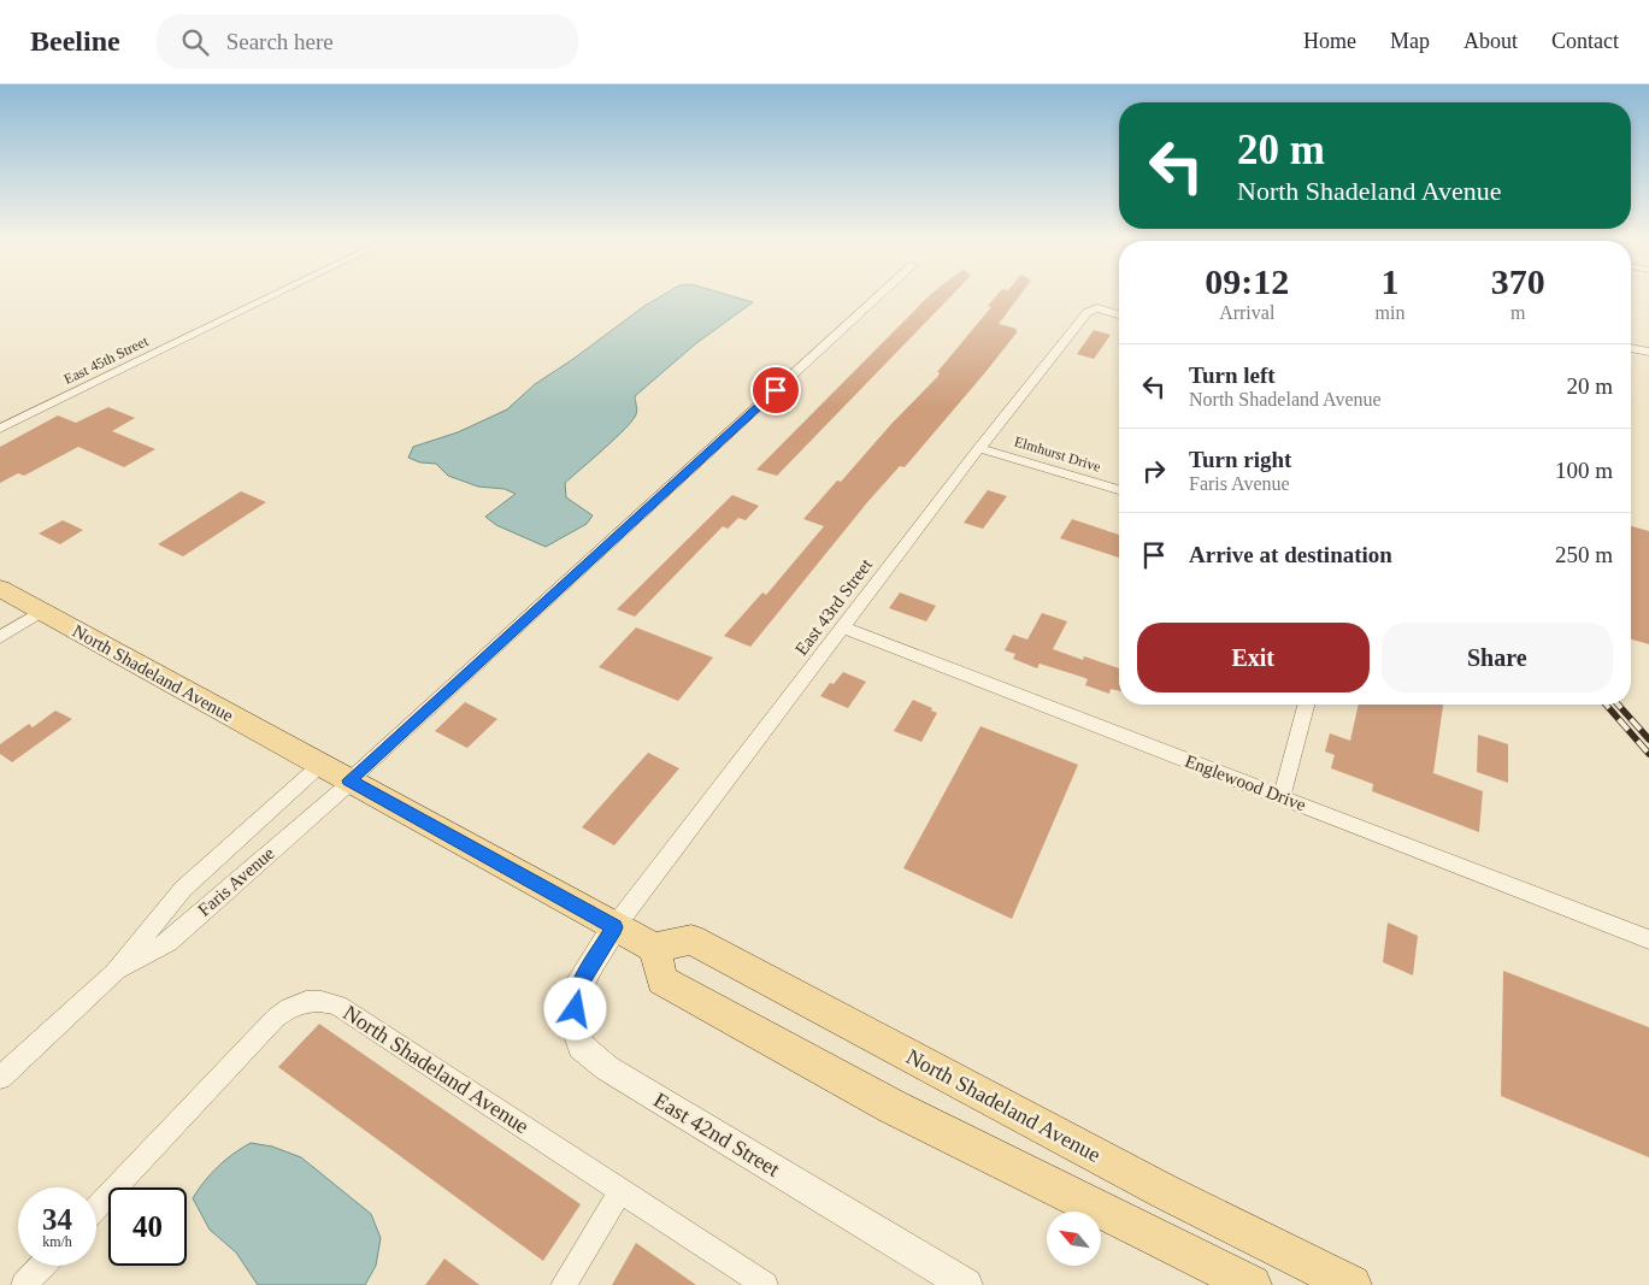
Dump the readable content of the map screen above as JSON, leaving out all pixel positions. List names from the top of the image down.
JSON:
{
  "streets": {
    "main road": ["North Shadeland Avenue"],
    "street": [
      "East 45th Street",
      "Elmhurst Drive",
      "East 43rd Street",
      "Englewood Drive",
      "Faris Avenue",
      "East 42nd Street"
    ]
  },
  "crossings": [
    ["Elmhurst Drive", "East 43rd Street"],
    ["East 43rd Street", "North Shadeland Avenue"],
    ["East 43rd Street", "Englewood Drive"],
    ["East 43rd Street", "East 42nd Street"],
    ["North Shadeland Avenue", "Faris Avenue"],
    ["North Shadeland Avenue", "East 42nd Street"]
  ],
  "north": "top left",
  "page": {
    "header": "Beeline",
    "search": "Search here",
    "nav": [
      "Home",
      "Map",
      "About",
      "Contact"
    ],
    "turn": ["20 m", "North Shadeland Avenue"],
    "eta": [
      "09:12",
      "Arrival",
      "1",
      "min",
      "370",
      "m"
    ],
    "list": [
      {
        "name": "Turn left",
        "note": "North Shadeland Avenue",
        "value": "20 m"
      },
      {
        "name": "Turn right",
        "note": "Faris Avenue",
        "value": "100 m"
      },
      {
        "name": "Arrive at destination",
        "value": "250 m"
      }
    ],
    "buttons": ["Exit", "Share"],
    "speed": "34 km/h",
    "limit": "40"
  }
}
